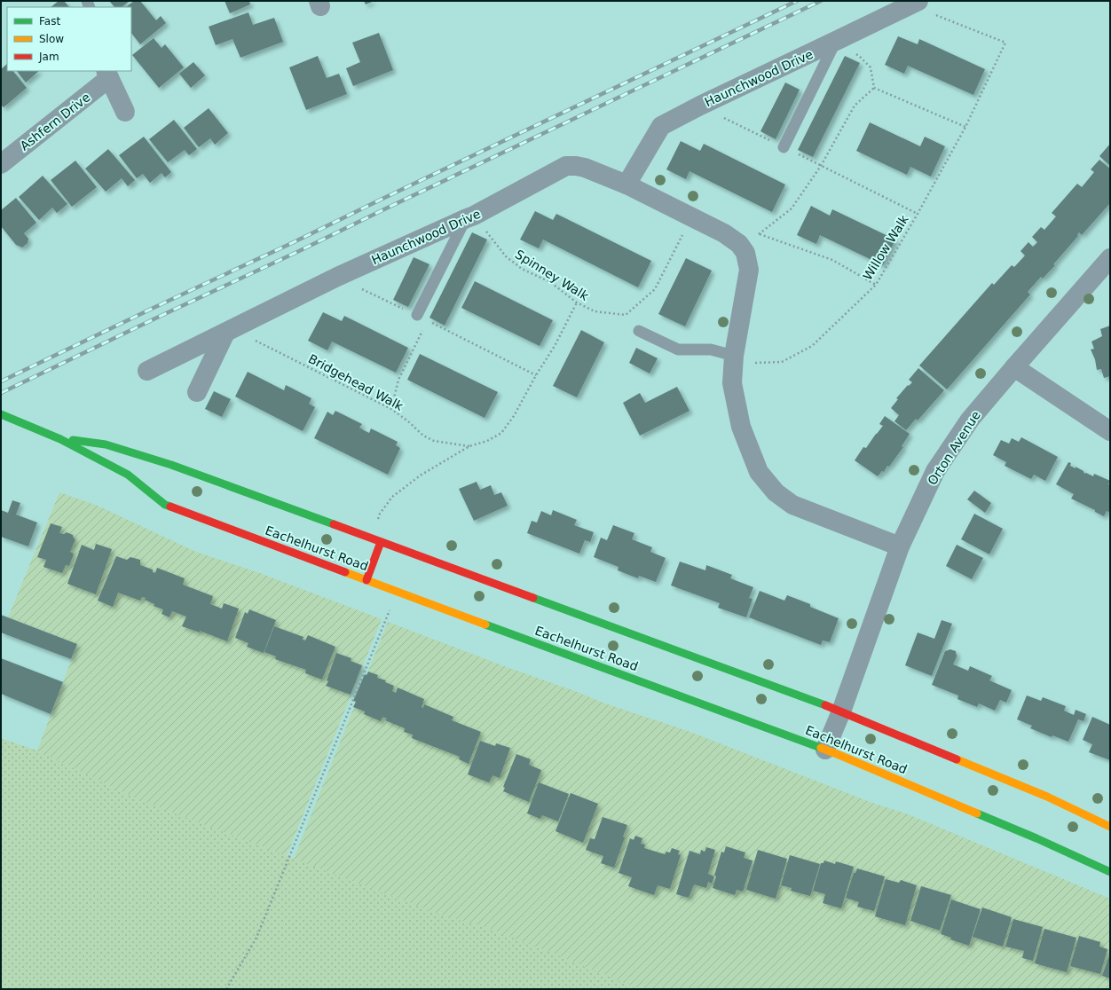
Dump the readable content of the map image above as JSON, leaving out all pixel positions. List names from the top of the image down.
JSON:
{
  "streets": {
    "main road": ["Eachelhurst Road"],
    "street": ["Haunchwood Drive", "Ashfern Drive", "Orton Avenue"],
    "path": ["Willow Walk", "Spinney Walk", "Bridgehead Walk"]
  },
  "crossings": [
    ["Haunchwood Drive", "Willow Walk"],
    ["Haunchwood Drive", "Spinney Walk"],
    ["Haunchwood Drive", "Bridgehead Walk"],
    ["Spinney Walk", "Bridgehead Walk"],
    ["Bridgehead Walk", "Eachelhurst Road"],
    ["Orton Avenue", "Eachelhurst Road"]
  ],
  "legend": ["Fast", "Slow", "Jam"]
}
